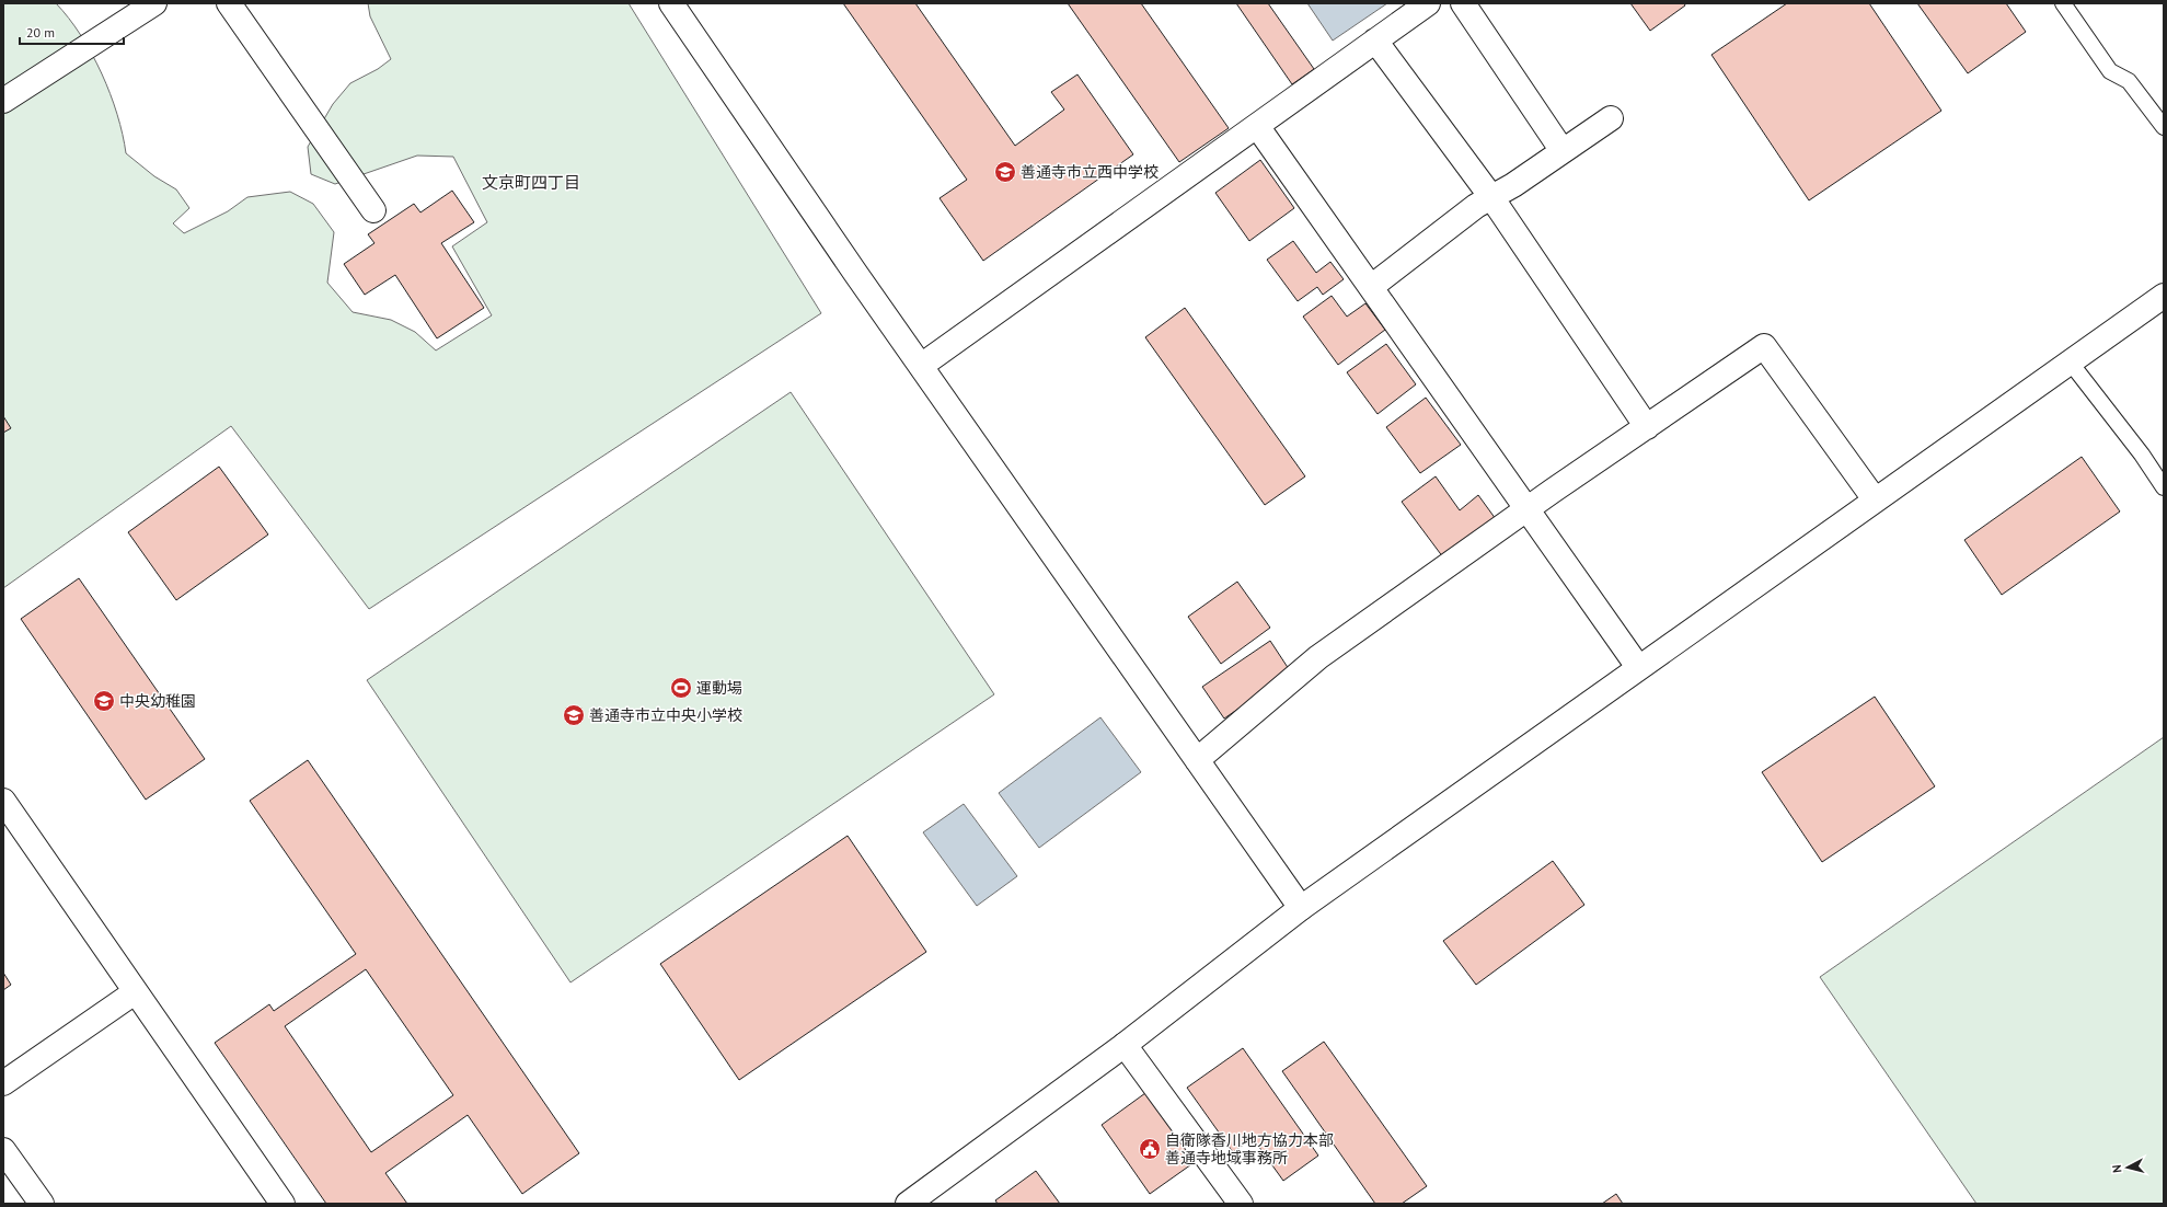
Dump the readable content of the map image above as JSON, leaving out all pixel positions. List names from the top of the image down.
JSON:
{
  "districts": ["文京町四丁目"],
  "places": {
    "school or university": ["善通寺市立西中学校", "中央幼稚園", "善通寺市立中央小学校"],
    "sports": ["運動場"],
    "public building": ["自衛隊香川地方協力本部 善通寺地域事務所"]
  },
  "scale_bar": "20 m",
  "north": "left"
}
